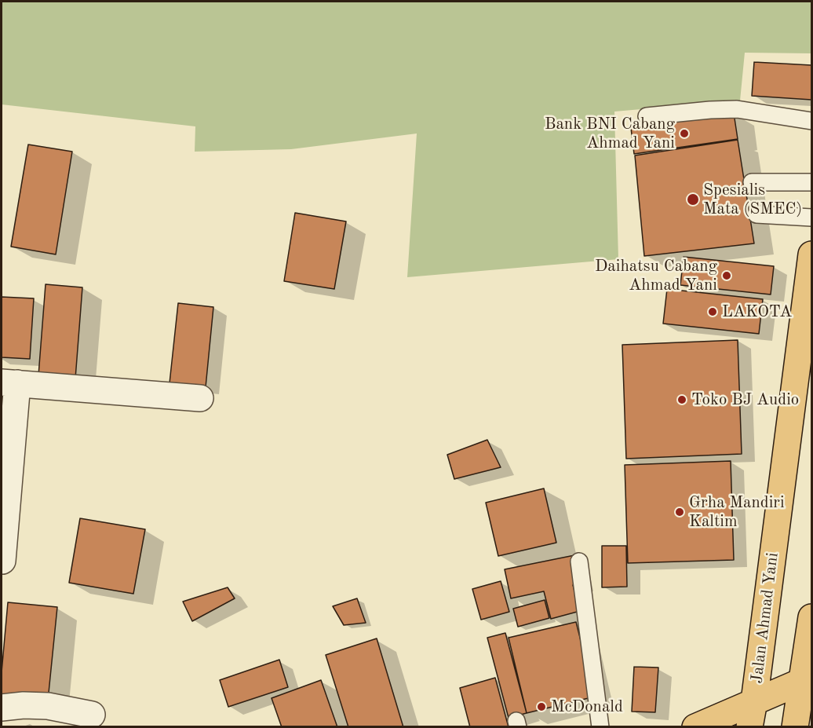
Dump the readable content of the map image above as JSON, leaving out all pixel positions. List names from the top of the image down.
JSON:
{
  "streets": {
    "main road": ["Jalan Ahmad Yani"]
  },
  "places": [
    "Bank BNI Cabang Ahmad Yani",
    "Spesialis Mata (SMEC)",
    "Daihatsu Cabang Ahmad Yani",
    "LAKOTA",
    "Toko BJ Audio",
    "Grha Mandiri Kaltim",
    "McDonald"
  ]
}
